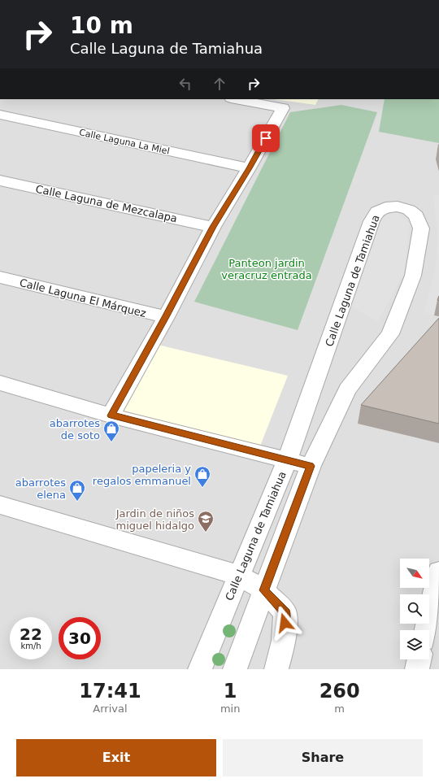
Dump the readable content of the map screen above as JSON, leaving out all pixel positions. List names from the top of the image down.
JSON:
{
  "streets": {
    "street": [
      "Calle Laguna La Miel",
      "Calle Laguna de Mezcalapa",
      "Calle Laguna de Tamiahua",
      "Calle Laguna El Márquez"
    ]
  },
  "parks": ["Panteon jardin veracruz entrada"],
  "places": {
    "shop": ["abarrotes de soto", "papeleria y regalos emmanuel", "abarrotes elena"],
    "school or university": ["Jardin de niños miguel hidalgo"]
  },
  "north": "bottom right",
  "page": {
    "turn": ["10 m", "Calle Laguna de Tamiahua"],
    "speed": "22 km/h",
    "limit": "30",
    "eta": [
      "17:41",
      "Arrival",
      "1",
      "min",
      "260",
      "m"
    ],
    "buttons": ["Exit", "Share"]
  }
}
